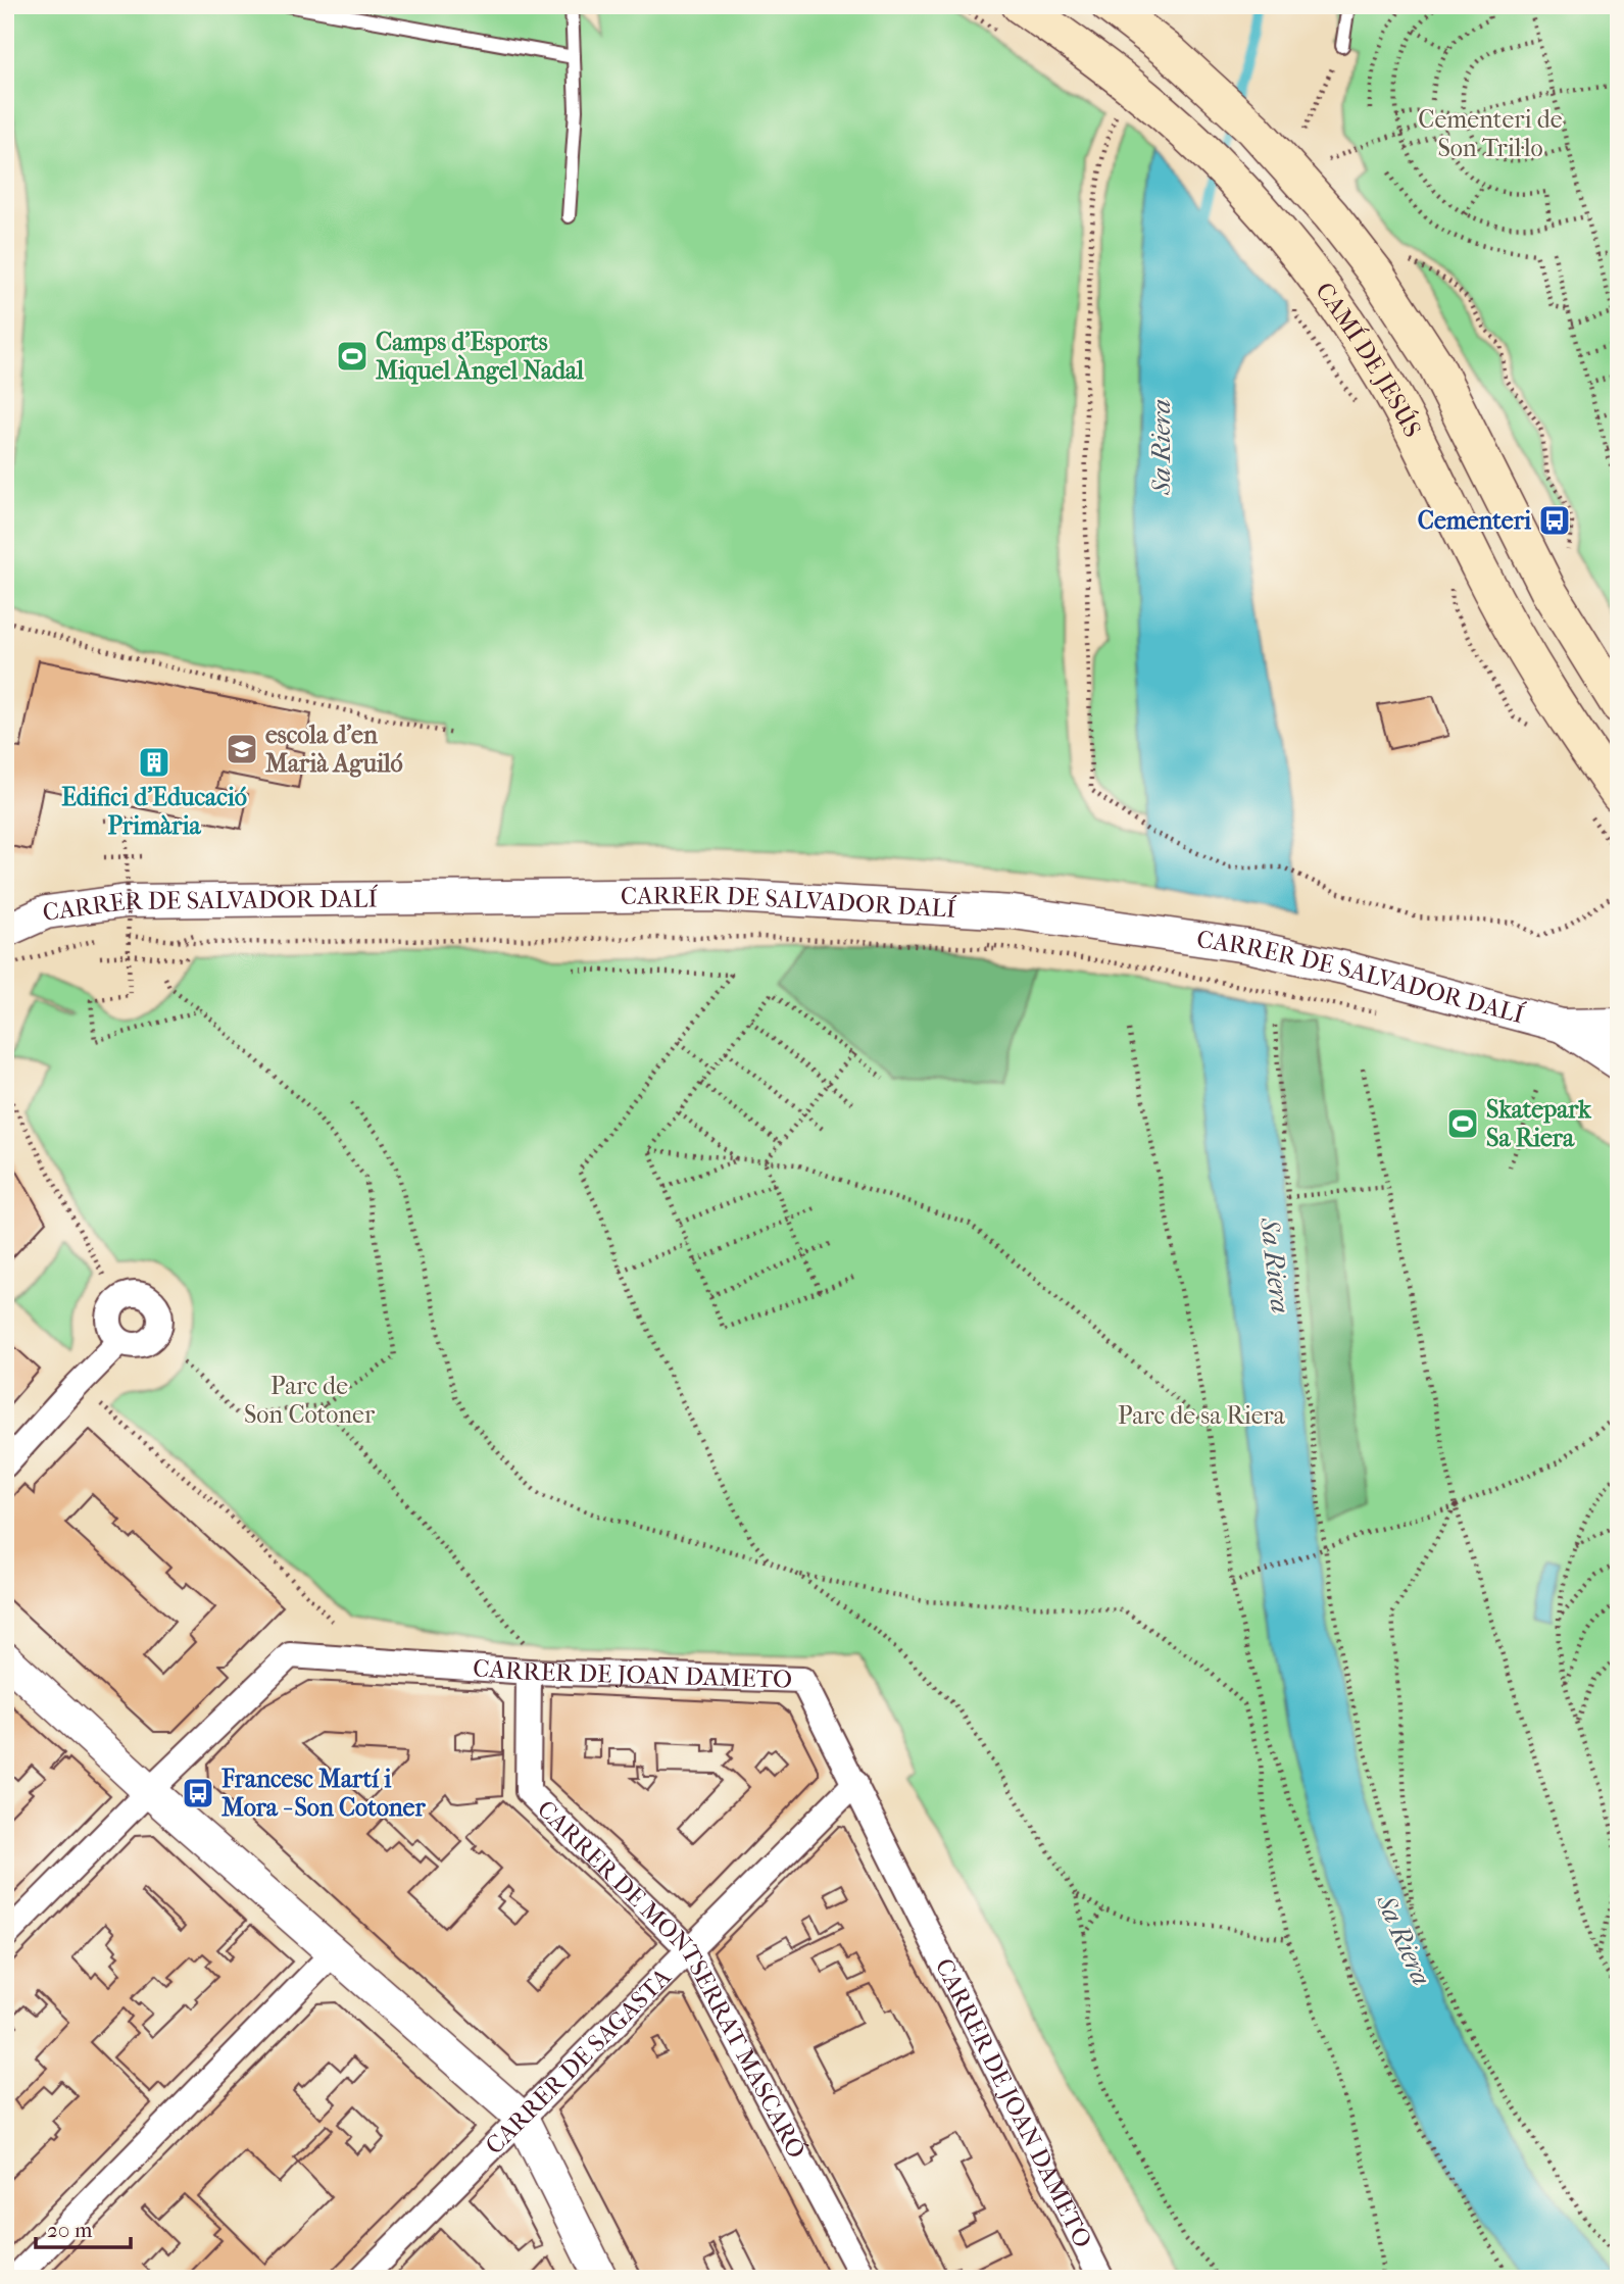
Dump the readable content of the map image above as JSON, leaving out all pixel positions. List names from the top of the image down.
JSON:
{
  "streets": {
    "main road": ["CAMÍ DE JESÚS"],
    "street": [
      "CARRER DE SALVADOR DALÍ",
      "CARRER DE JOAN DAMETO",
      "CARRER DE MONTSERRAT MASCARÓ",
      "CARRER DE SAGASTA"
    ]
  },
  "crossings": [
    ["CARRER DE JOAN DAMETO", "CARRER DE MONTSERRAT MASCARÓ"],
    ["CARRER DE JOAN DAMETO", "CARRER DE SAGASTA"],
    ["CARRER DE MONTSERRAT MASCARÓ", "CARRER DE SAGASTA"]
  ],
  "water": ["Sa Riera"],
  "parks": ["Cementeri de Son Tril·lo", "Parc de Son Cotoner", "Parc de sa Riera"],
  "places": {
    "sports": ["Camps d'Esports Miquel Àngel Nadal", "Skatepark Sa Riera"],
    "bus stop": ["Cementeri", "Francesc Martí i Mora - Son Cotoner"],
    "school or university": ["escola d'en Marià Aguiló"],
    "building": ["Edifici d'Educació Primària"]
  },
  "scale_bar": "20 m"
}
